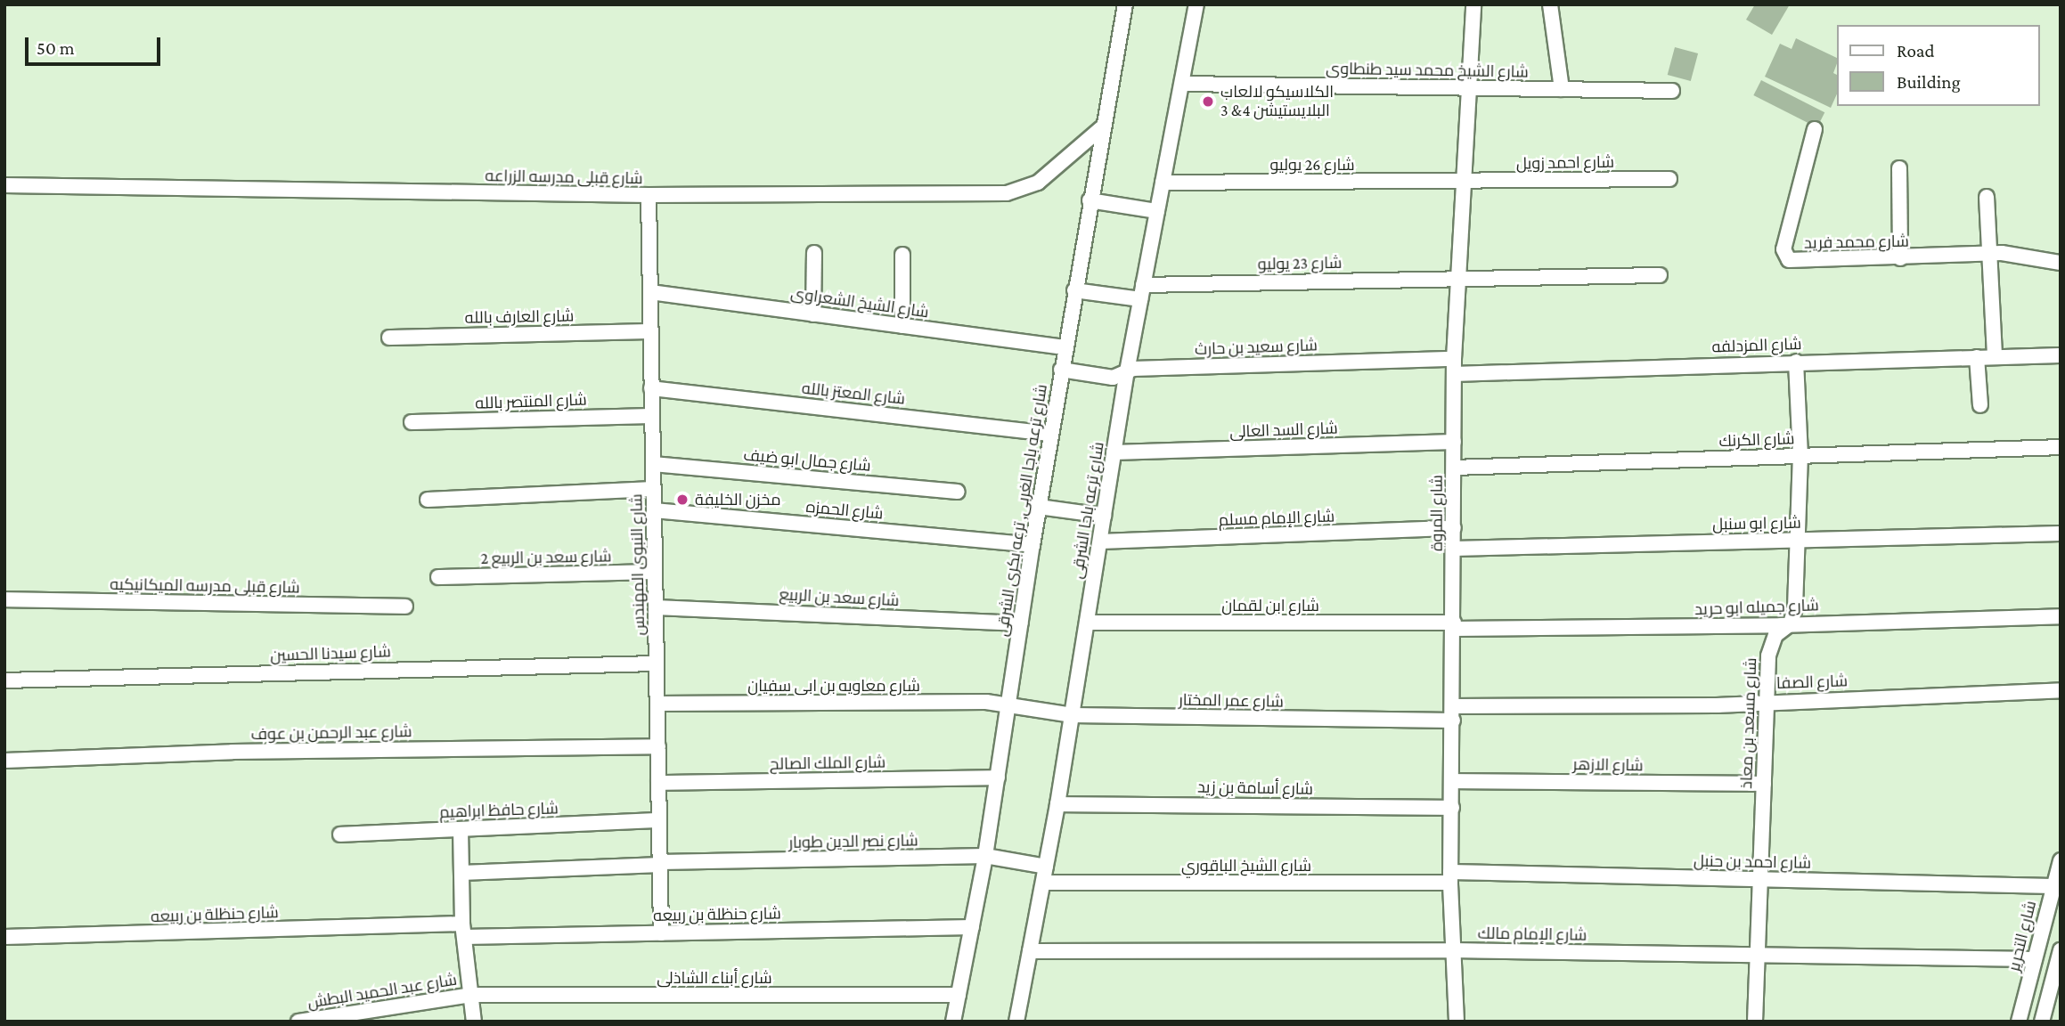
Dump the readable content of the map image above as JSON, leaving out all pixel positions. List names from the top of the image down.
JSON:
{
  "streets": {
    "street": [
      "شارع الشيخ محمد سيد طنطاوى",
      "شارع احمد زويل",
      "شارع 26 يوليو",
      "شارع قبلى مدرسه الزراعه",
      "شارع محمد فريد",
      "شارع 23 يوليو",
      "شارع الشيخ الشعراوى",
      "شارع العارف بالله",
      "شارع المزدلفه",
      "شارع سعيد بن حارث",
      "شارع المعتز بالله",
      "شارع المنتصر بالله",
      "شارع السد العالى",
      "شارع الكرنك",
      "شارع جمال ابو ضيف",
      "شارع الحمزه",
      "شارع ترعه باجا الغربى, ترعه بكرى الشرقى",
      "شارع ترعه باجا الشرقى",
      "شارع المروة",
      "شارع الإمام مسلم",
      "شارع ابو سنبل",
      "شارع سعد بن الربيع 2",
      "شارع النبوى المهندس",
      "شارع قبلى مدرسه الميكانيكيه",
      "شارع سعد بن الربيع",
      "شارع ابن لقمان",
      "شارع جميله ابو حريد",
      "شارع سيدنا الحسين",
      "شارع الصفا",
      "شارع معاويه بن ابى سفيان",
      "شارع عمر المختار",
      "شارع مسعد بن معاذ",
      "شارع عبد الرحمن بن عوف",
      "شارع الملك الصالح",
      "شارع الازهر",
      "شارع أسامة بن زيد",
      "شارع حافظ ابراهيم",
      "شارع نصر الدين طوبار",
      "شارع احمد بن حنبل",
      "شارع الشيخ الباقوري",
      "شارع حنظلة بن ربيعه",
      "شارع الإمام مالك",
      "شارع التحرير",
      "شارع أبناء الشاذلى",
      "شارع عبد الحميد البطش"
    ]
  },
  "crossings": [
    ["شارع الشيخ محمد سيد طنطاوى", "شارع ترعه باجا الشرقى"],
    ["شارع الشيخ محمد سيد طنطاوى", "شارع المروة"],
    ["شارع احمد زويل", "شارع 26 يوليو"],
    ["شارع احمد زويل", "شارع المروة"],
    ["شارع 26 يوليو", "شارع ترعه باجا الشرقى"],
    ["شارع 26 يوليو", "شارع المروة"],
    ["شارع قبلى مدرسه الزراعه", "شارع ترعه باجا الغربى, ترعه بكرى الشرقى"],
    ["شارع قبلى مدرسه الزراعه", "شارع النبوى المهندس"],
    ["شارع 23 يوليو", "شارع ترعه باجا الغربى, ترعه بكرى الشرقى"],
    ["شارع 23 يوليو", "شارع ترعه باجا الشرقى"],
    ["شارع 23 يوليو", "شارع المروة"],
    ["شارع الشيخ الشعراوى", "شارع ترعه باجا الغربى, ترعه بكرى الشرقى"],
    ["شارع الشيخ الشعراوى", "شارع النبوى المهندس"],
    ["شارع العارف بالله", "شارع النبوى المهندس"],
    ["شارع المزدلفه", "شارع المروة"],
    ["شارع سعيد بن حارث", "شارع ترعه باجا الغربى, ترعه بكرى الشرقى"],
    ["شارع سعيد بن حارث", "شارع ترعه باجا الشرقى"],
    ["شارع سعيد بن حارث", "شارع المروة"],
    ["شارع المعتز بالله", "شارع ترعه باجا الغربى, ترعه بكرى الشرقى"],
    ["شارع المعتز بالله", "شارع النبوى المهندس"],
    ["شارع المنتصر بالله", "شارع النبوى المهندس"],
    ["شارع السد العالى", "شارع ترعه باجا الشرقى"],
    ["شارع السد العالى", "شارع المروة"],
    ["شارع الكرنك", "شارع المروة"],
    ["شارع جمال ابو ضيف", "شارع النبوى المهندس"],
    ["شارع الحمزه", "شارع ترعه باجا الغربى, ترعه بكرى الشرقى"],
    ["شارع الحمزه", "شارع النبوى المهندس"],
    ["شارع ترعه باجا الغربى, ترعه بكرى الشرقى", "شارع سعد بن الربيع"],
    ["شارع ترعه باجا الغربى, ترعه بكرى الشرقى", "شارع معاويه بن ابى سفيان"],
    ["شارع ترعه باجا الغربى, ترعه بكرى الشرقى", "شارع عمر المختار"],
    ["شارع ترعه باجا الغربى, ترعه بكرى الشرقى", "شارع الملك الصالح"],
    ["شارع ترعه باجا الغربى, ترعه بكرى الشرقى", "شارع نصر الدين طوبار"],
    ["شارع ترعه باجا الغربى, ترعه بكرى الشرقى", "شارع حنظلة بن ربيعه"],
    ["شارع ترعه باجا الغربى, ترعه بكرى الشرقى", "شارع أبناء الشاذلى"],
    ["شارع ترعه باجا الشرقى", "شارع الإمام مسلم"],
    ["شارع ترعه باجا الشرقى", "شارع ابن لقمان"],
    ["شارع ترعه باجا الشرقى", "شارع عمر المختار"],
    ["شارع ترعه باجا الشرقى", "شارع أسامة بن زيد"],
    ["شارع ترعه باجا الشرقى", "شارع نصر الدين طوبار"],
    ["شارع ترعه باجا الشرقى", "شارع الشيخ الباقوري"],
    ["شارع ترعه باجا الشرقى", "شارع الإمام مالك"],
    ["شارع المروة", "شارع الإمام مسلم"],
    ["شارع المروة", "شارع ابو سنبل"],
    ["شارع المروة", "شارع ابن لقمان"],
    ["شارع المروة", "شارع جميله ابو حريد"],
    ["شارع المروة", "شارع الصفا"],
    ["شارع المروة", "شارع عمر المختار"],
    ["شارع المروة", "شارع الازهر"],
    ["شارع المروة", "شارع أسامة بن زيد"],
    ["شارع المروة", "شارع احمد بن حنبل"],
    ["شارع المروة", "شارع الشيخ الباقوري"],
    ["شارع المروة", "شارع الإمام مالك"],
    ["شارع سعد بن الربيع 2", "شارع النبوى المهندس"],
    ["شارع النبوى المهندس", "شارع سعد بن الربيع"],
    ["شارع النبوى المهندس", "شارع سيدنا الحسين"],
    ["شارع النبوى المهندس", "شارع معاويه بن ابى سفيان"],
    ["شارع النبوى المهندس", "شارع عبد الرحمن بن عوف"],
    ["شارع النبوى المهندس", "شارع الملك الصالح"],
    ["شارع النبوى المهندس", "شارع حافظ ابراهيم"],
    ["شارع النبوى المهندس", "شارع نصر الدين طوبار"],
    ["شارع النبوى المهندس", "شارع حنظلة بن ربيعه"],
    ["شارع ابن لقمان", "شارع جميله ابو حريد"],
    ["شارع جميله ابو حريد", "شارع مسعد بن معاذ"],
    ["شارع الصفا", "شارع عمر المختار"],
    ["شارع الصفا", "شارع مسعد بن معاذ"],
    ["شارع معاويه بن ابى سفيان", "شارع عمر المختار"],
    ["شارع مسعد بن معاذ", "شارع الازهر"],
    ["شارع مسعد بن معاذ", "شارع احمد بن حنبل"],
    ["شارع مسعد بن معاذ", "شارع الإمام مالك"],
    ["شارع احمد بن حنبل", "شارع الشيخ الباقوري"],
    ["شارع احمد بن حنبل", "شارع التحرير"],
    ["شارع الإمام مالك", "شارع التحرير"],
    ["شارع أبناء الشاذلى", "شارع عبد الحميد البطش"]
  ],
  "places": ["الكلاسيكو لالعاب البلايستيشن 4& 3", "مخزن الخليفة"],
  "legend": ["Road", "Building"],
  "scale_bar": "50 m"
}
